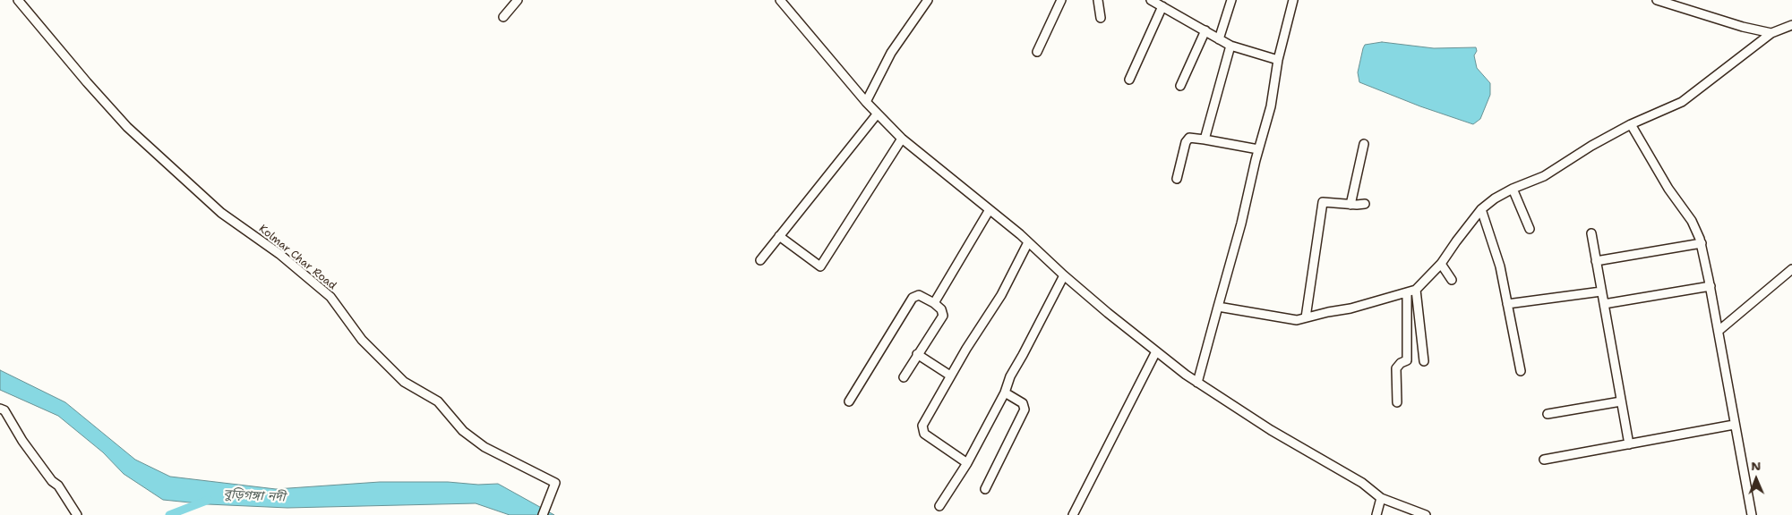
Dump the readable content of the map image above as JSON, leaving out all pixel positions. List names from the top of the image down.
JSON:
{
  "streets": {
    "street": ["Kolmar Char Road"]
  },
  "water": ["বুড়িগঙ্গা নদী"],
  "north": "top"
}
